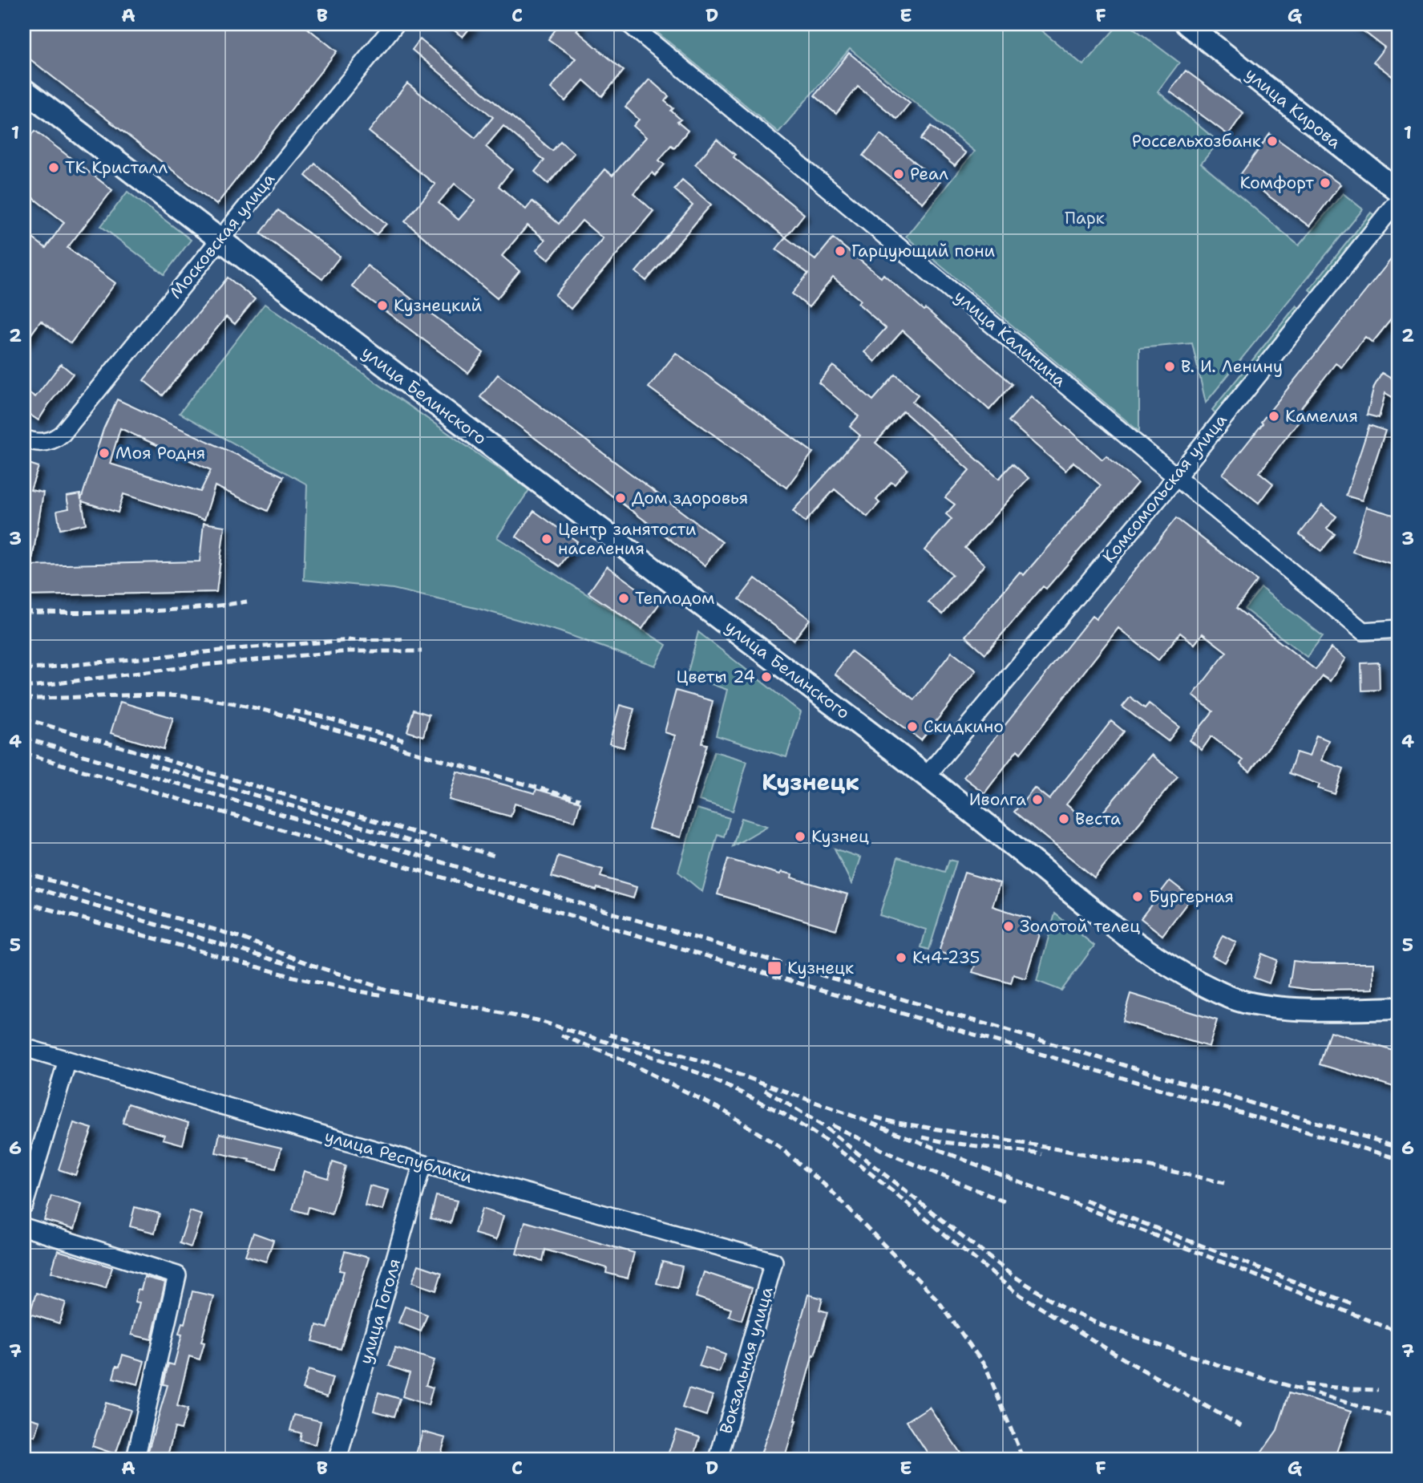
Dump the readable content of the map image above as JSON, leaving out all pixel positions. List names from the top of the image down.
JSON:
{
  "streets": {
    "street": [
      "улица Кирова",
      "Московская улица",
      "улица Калинина",
      "улица Белинского",
      "Комсомольская улица",
      "улица Республики",
      "улица Гоголя",
      "Вокзальная улица"
    ]
  },
  "crossings": [
    ["Московская улица", "улица Белинского"],
    ["улица Калинина", "Комсомольская улица"],
    ["улица Белинского", "Комсомольская улица"],
    ["улица Республики", "улица Гоголя"],
    ["улица Республики", "Вокзальная улица"]
  ],
  "districts": ["Кузнецк"],
  "parks": ["Парк"],
  "places": {
    "other": [
      "Россельхозбанк",
      "ТК Кристалл",
      "Реал",
      "Комфорт",
      "Гарцующий пони",
      "Кузнецкий",
      "В. И. Ленину",
      "Камелия",
      "Моя Родня",
      "Дом здоровья",
      "Центр занятости населения",
      "Теплодом",
      "Цветы 24",
      "Скидкино",
      "Иволга",
      "Веста",
      "Кузнец",
      "Бургерная",
      "Золотой телец",
      "Кч4-235"
    ],
    "transit": ["Кузнецк"]
  },
  "grid": {
    "columns": [
      "A",
      "B",
      "C",
      "D",
      "E",
      "F",
      "G"
    ],
    "rows": [
      "1",
      "2",
      "3",
      "4",
      "5",
      "6",
      "7"
    ]
  }
}
